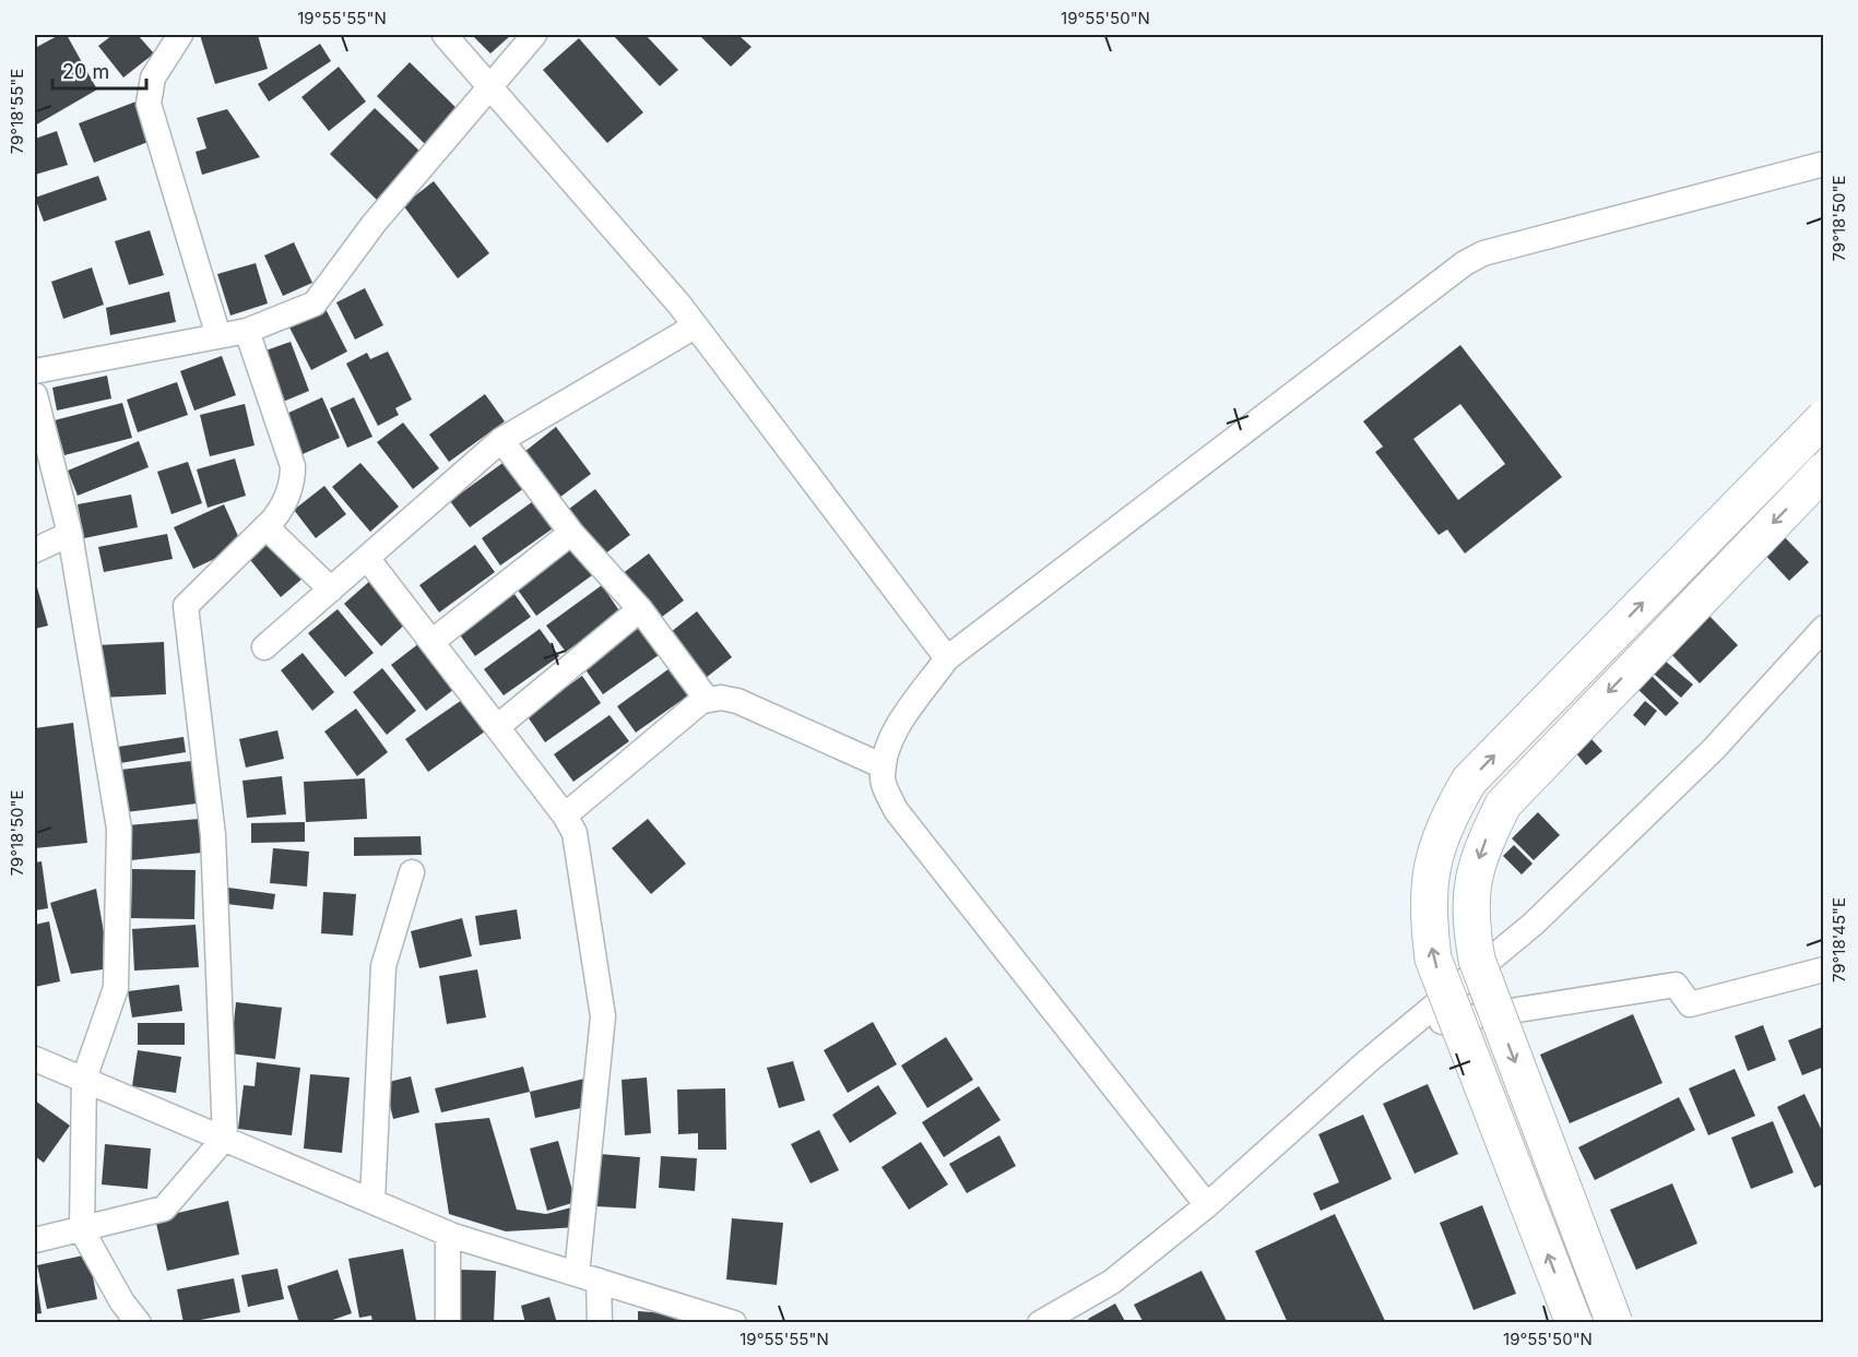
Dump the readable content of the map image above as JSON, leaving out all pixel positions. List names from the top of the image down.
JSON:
{
  "scale_bar": "20 m",
  "coordinates": [
    "19°55'55\"N",
    "19°55'50\"N",
    "79°18'55\"E",
    "79°18'50\"E",
    "79°18'45\"E"
  ]
}
